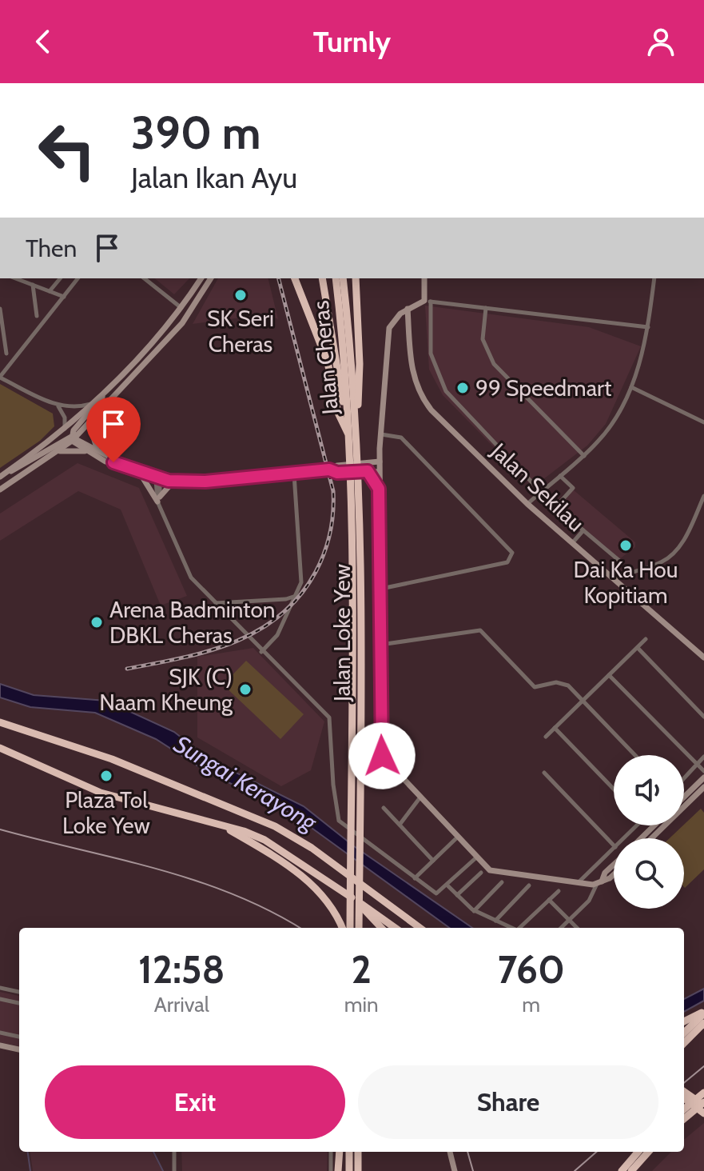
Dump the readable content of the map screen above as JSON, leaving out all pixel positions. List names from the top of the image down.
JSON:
{
  "streets": {
    "highway": ["Jalan Cheras", "Jalan Loke Yew"],
    "street": ["Jalan Sekilau"]
  },
  "crossings": [
    ["Jalan Cheras", "Jalan Loke Yew"]
  ],
  "water": ["Sungai Kerayong"],
  "places": [
    "SK Seri Cheras",
    "99 Speedmart",
    "Dai Ka Hou Kopitiam",
    "Arena Badminton DBKL Cheras",
    "SJK (C) Naam Kheung",
    "Plaza Tol Loke Yew"
  ],
  "page": {
    "header": "Turnly",
    "turn": ["390 m", "Jalan Ikan Ayu"],
    "then": "Then",
    "eta": [
      "12:58",
      "Arrival",
      "2",
      "min",
      "760",
      "m"
    ],
    "buttons": ["Exit", "Share"]
  }
}
